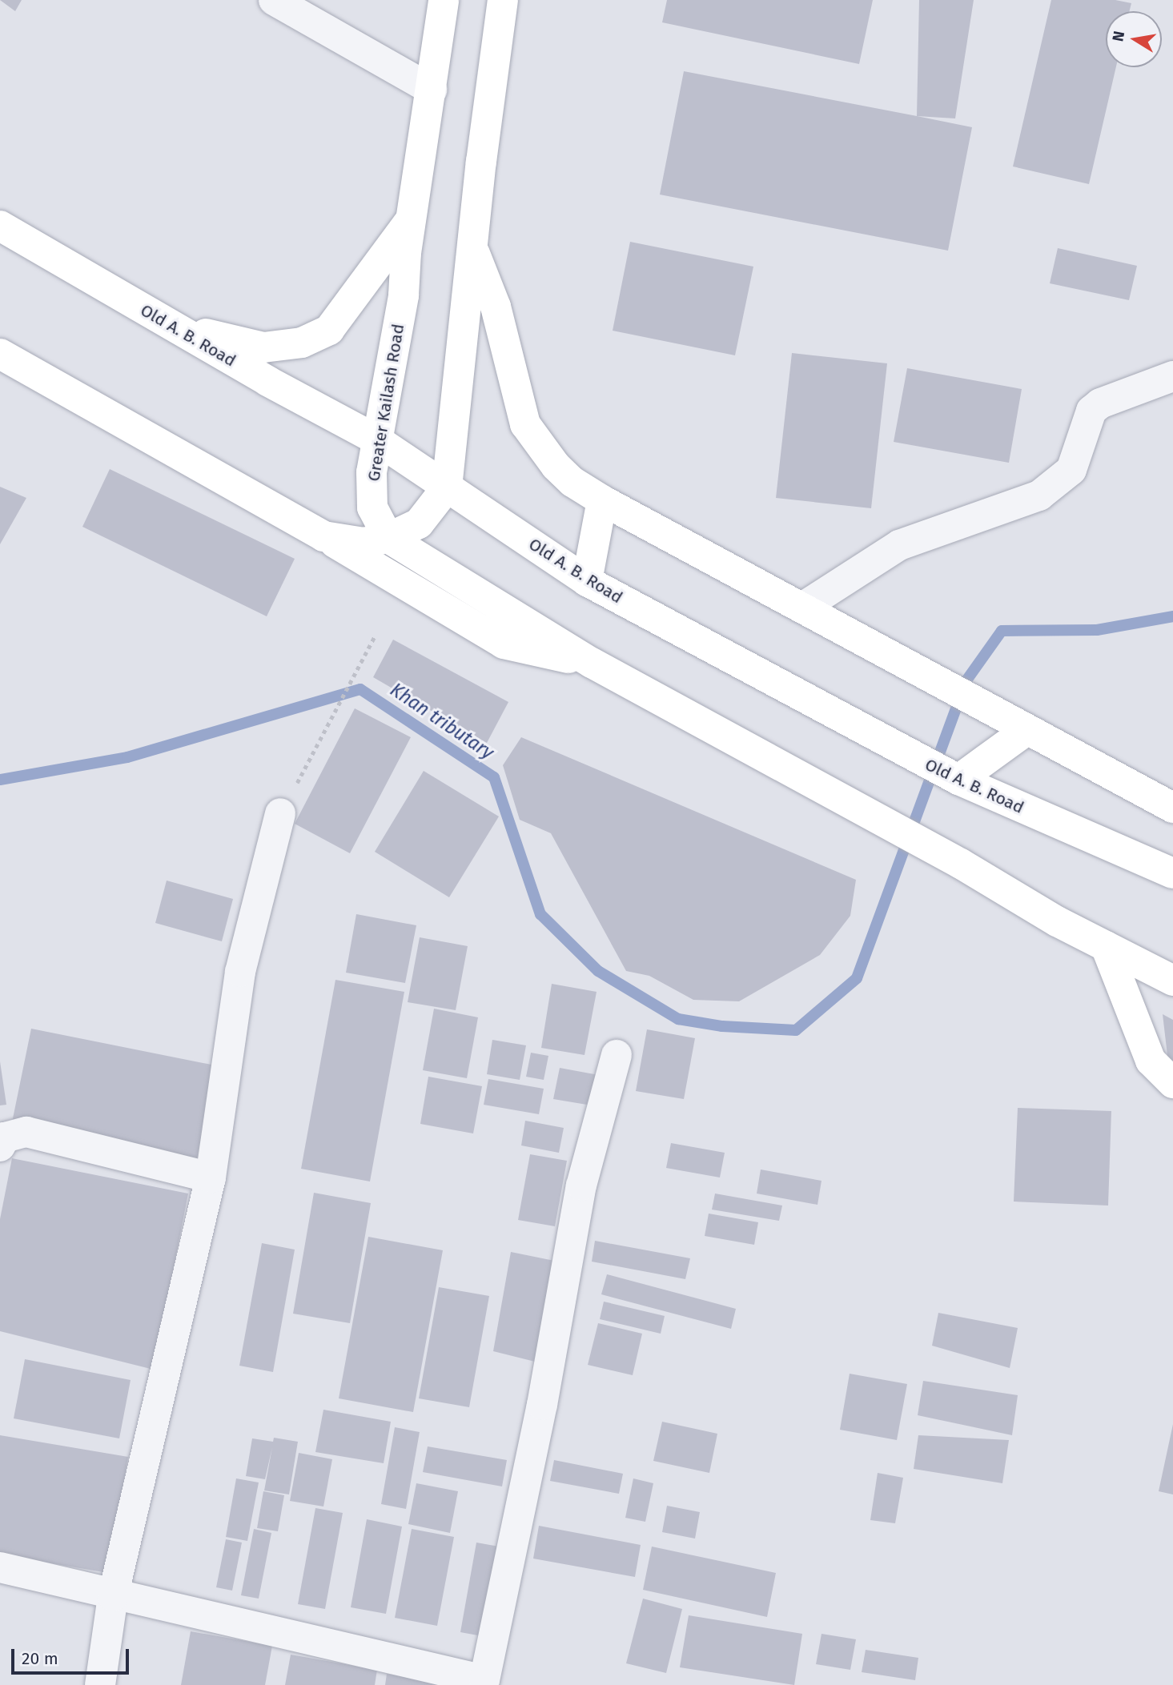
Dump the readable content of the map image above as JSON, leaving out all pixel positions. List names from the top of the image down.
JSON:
{
  "streets": {
    "main road": ["Old A. B. Road", "Greater Kailash Road"]
  },
  "crossings": [
    ["Old A. B. Road", "Greater Kailash Road"]
  ],
  "water": ["Khan tributary"],
  "scale_bar": "20 m",
  "north": "left"
}
